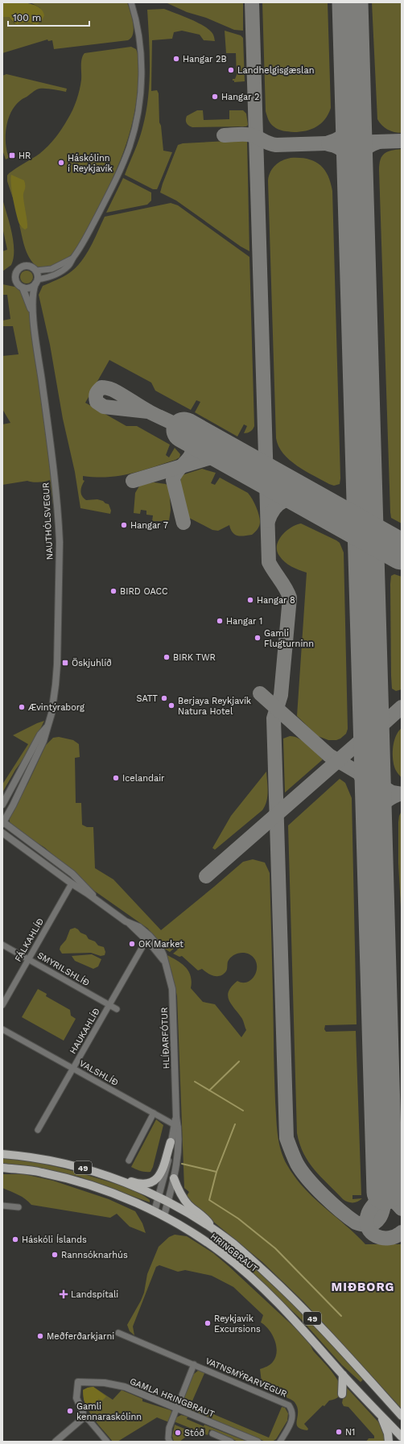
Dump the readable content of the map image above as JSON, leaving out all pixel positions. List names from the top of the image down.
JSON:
{
  "streets": {
    "main road": ["49", "HRINGBRAUT"],
    "street": [
      "NAUTHÓLSVEGUR",
      "FÁLKAHLÍÐ",
      "SMYRILSHLÍÐ",
      "HAUKAHLÍÐ",
      "HLÍÐARFÓTUR",
      "VALSHLÍÐ",
      "VATNSMÝRARVEGUR",
      "GAMLA HRINGBRAUT"
    ]
  },
  "crossings": [
    ["NAUTHÓLSVEGUR", "HLÍÐARFÓTUR"],
    ["FÁLKAHLÍÐ", "SMYRILSHLÍÐ"],
    ["FÁLKAHLÍÐ", "HLÍÐARFÓTUR"],
    ["SMYRILSHLÍÐ", "HAUKAHLÍÐ"],
    ["HAUKAHLÍÐ", "HLÍÐARFÓTUR"],
    ["HAUKAHLÍÐ", "VALSHLÍÐ"],
    ["HLÍÐARFÓTUR", "VALSHLÍÐ"],
    ["HLÍÐARFÓTUR", "HRINGBRAUT"],
    ["VATNSMÝRARVEGUR", "GAMLA HRINGBRAUT"]
  ],
  "districts": ["MIÐBORG"],
  "places": {
    "other": [
      "Hangar 2B",
      "Landhelgisgæslan",
      "Hangar 2",
      "Háskólinn í Reykjavík",
      "Hangar 7",
      "BIRD OACC",
      "Hangar 8",
      "Hangar 1",
      "Gamli Flugturninn",
      "BIRK TWR",
      "SATT",
      "Berjaya Reykjavík Natura Hotel",
      "Ævintýraborg",
      "Icelandair",
      "OK Market",
      "Háskóli Íslands",
      "Rannsóknarhús",
      "Reykjavik Excursions",
      "Meðferðarkjarni",
      "Gamli kennaraskólinn",
      "N1",
      "Stóð"
    ],
    "transit": ["HR", "Öskjuhlíð"],
    "health": ["Landspítali"]
  },
  "scale_bar": "100 m"
}
